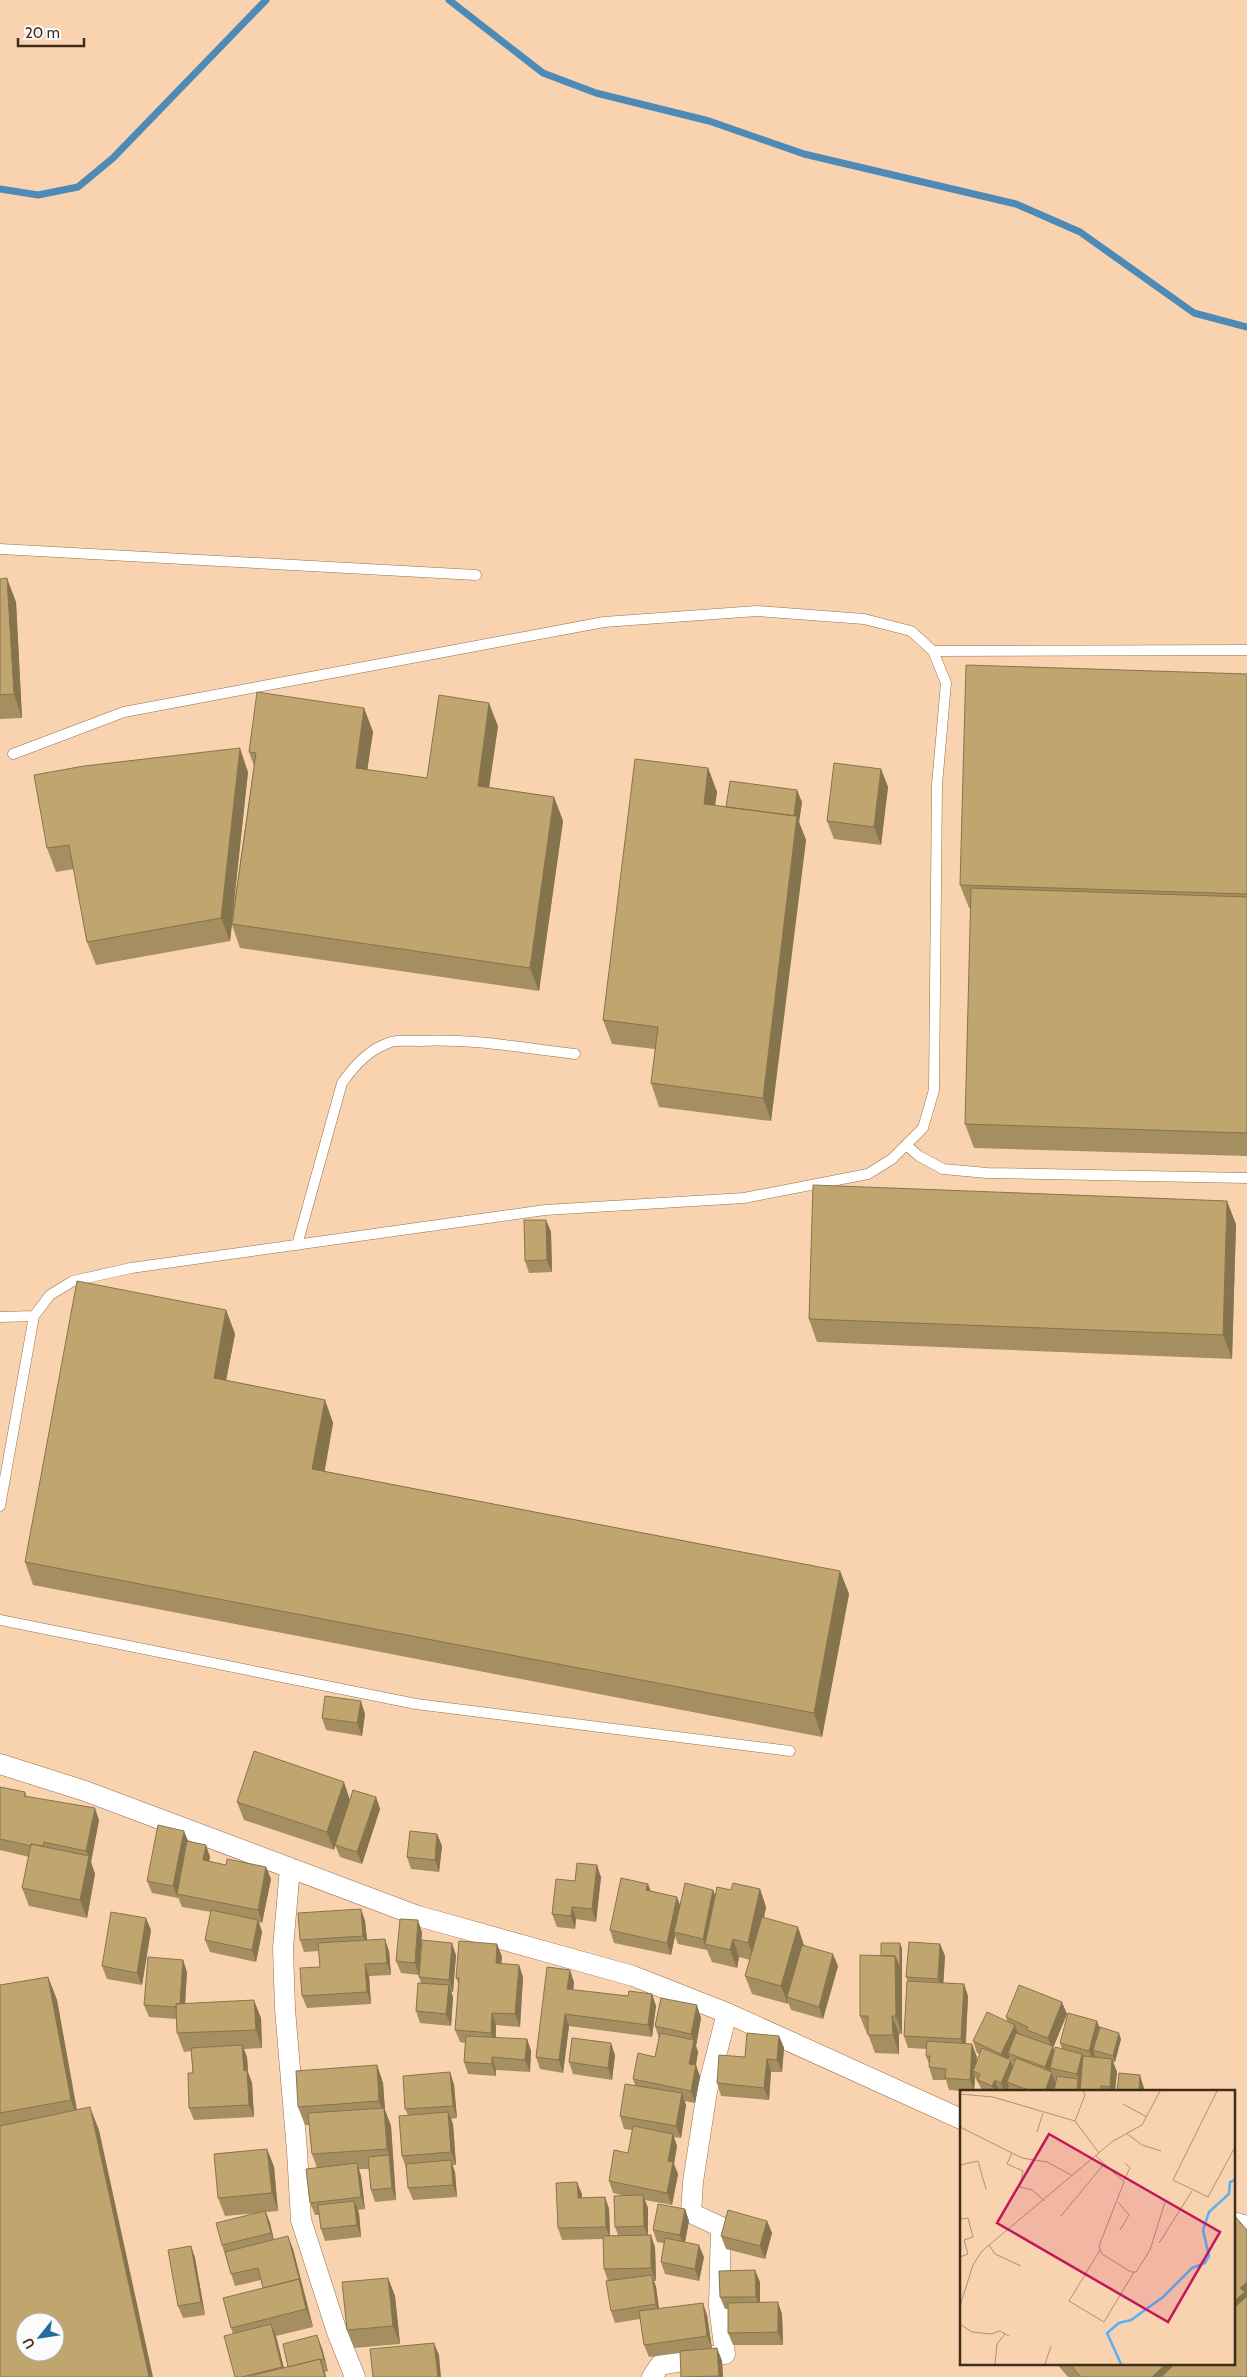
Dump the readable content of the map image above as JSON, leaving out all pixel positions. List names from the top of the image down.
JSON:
{
  "scale_bar": "20 m",
  "north": "bottom left"
}
